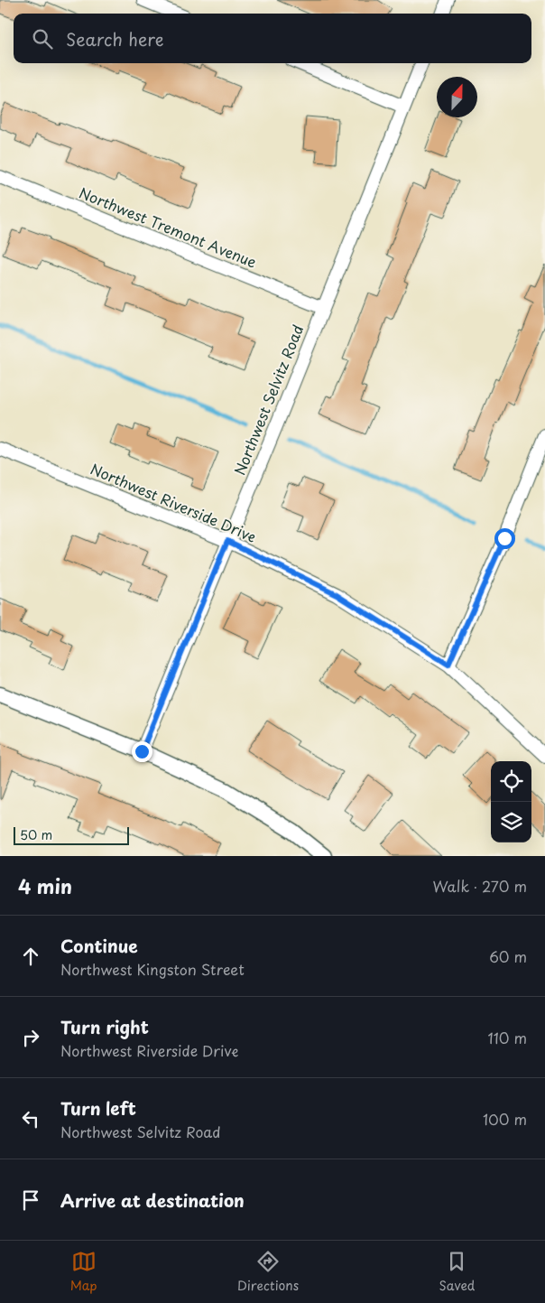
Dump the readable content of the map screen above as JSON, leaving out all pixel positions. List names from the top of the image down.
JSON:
{
  "streets": {
    "street": ["Northwest Tremont Avenue", "Northwest Selvitz Road", "Northwest Riverside Drive"]
  },
  "crossings": [
    ["Northwest Tremont Avenue", "Northwest Selvitz Road"],
    ["Northwest Selvitz Road", "Northwest Riverside Drive"]
  ],
  "scale_bar": "50 m",
  "north": "top",
  "page": {
    "search": "Search here",
    "scale": "50 m",
    "heading": ["4 min", "Walk · 270 m"],
    "list": [
      ["Continue", "Northwest Kingston Street", "60 m"],
      ["Turn right", "Northwest Riverside Drive", "110 m"],
      ["Turn left", "Northwest Selvitz Road", "100 m"],
      "Arrive at destination"
    ],
    "nav": ["Map", "Directions", "Saved"]
  }
}
